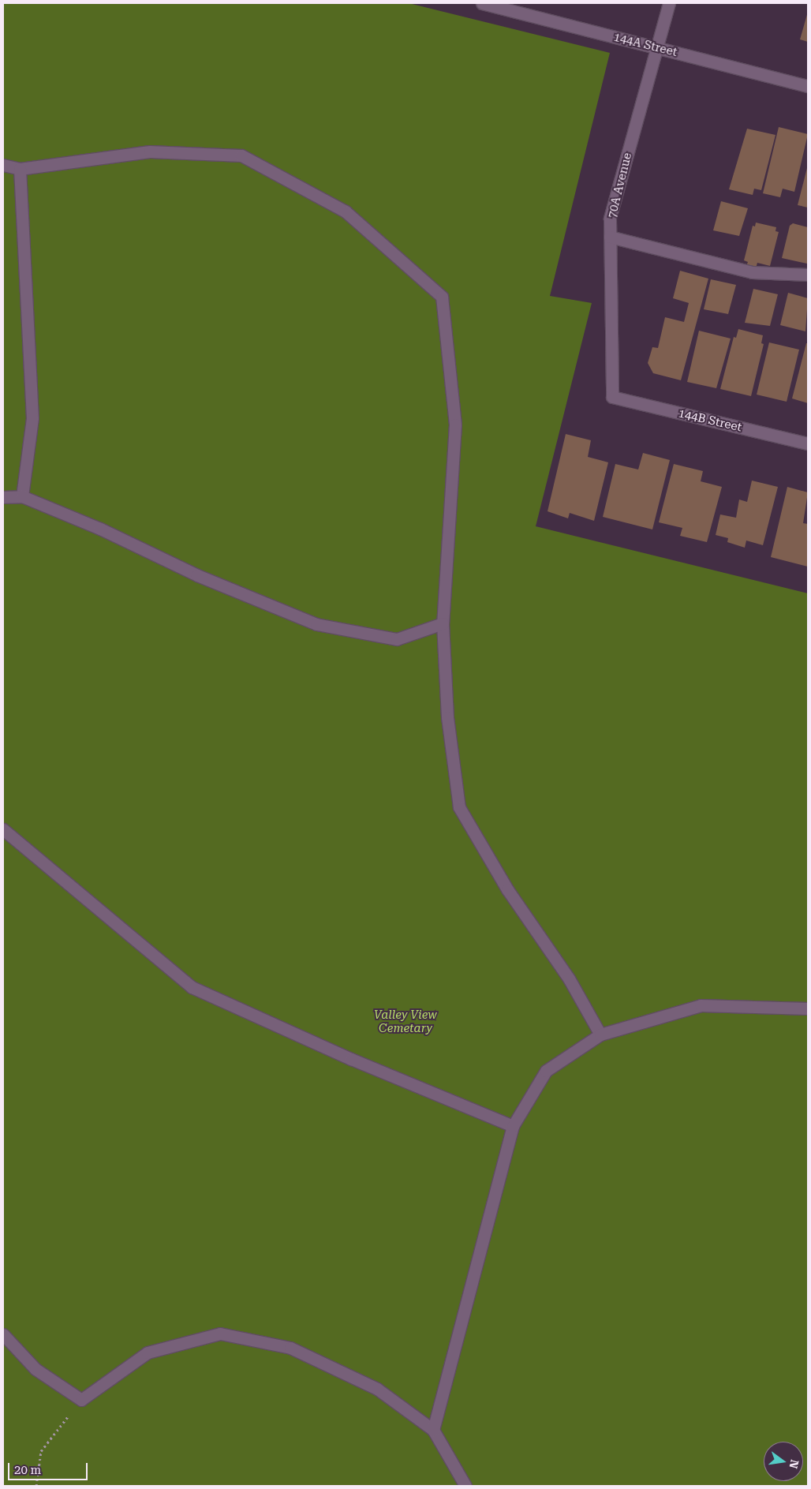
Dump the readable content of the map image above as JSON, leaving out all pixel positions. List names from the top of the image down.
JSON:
{
  "streets": {
    "street": ["144A Street", "70A Avenue", "144B Street"]
  },
  "crossings": [
    ["144A Street", "70A Avenue"],
    ["70A Avenue", "144B Street"]
  ],
  "parks": ["Valley View Cemetary"],
  "scale_bar": "20 m",
  "north": "right"
}
